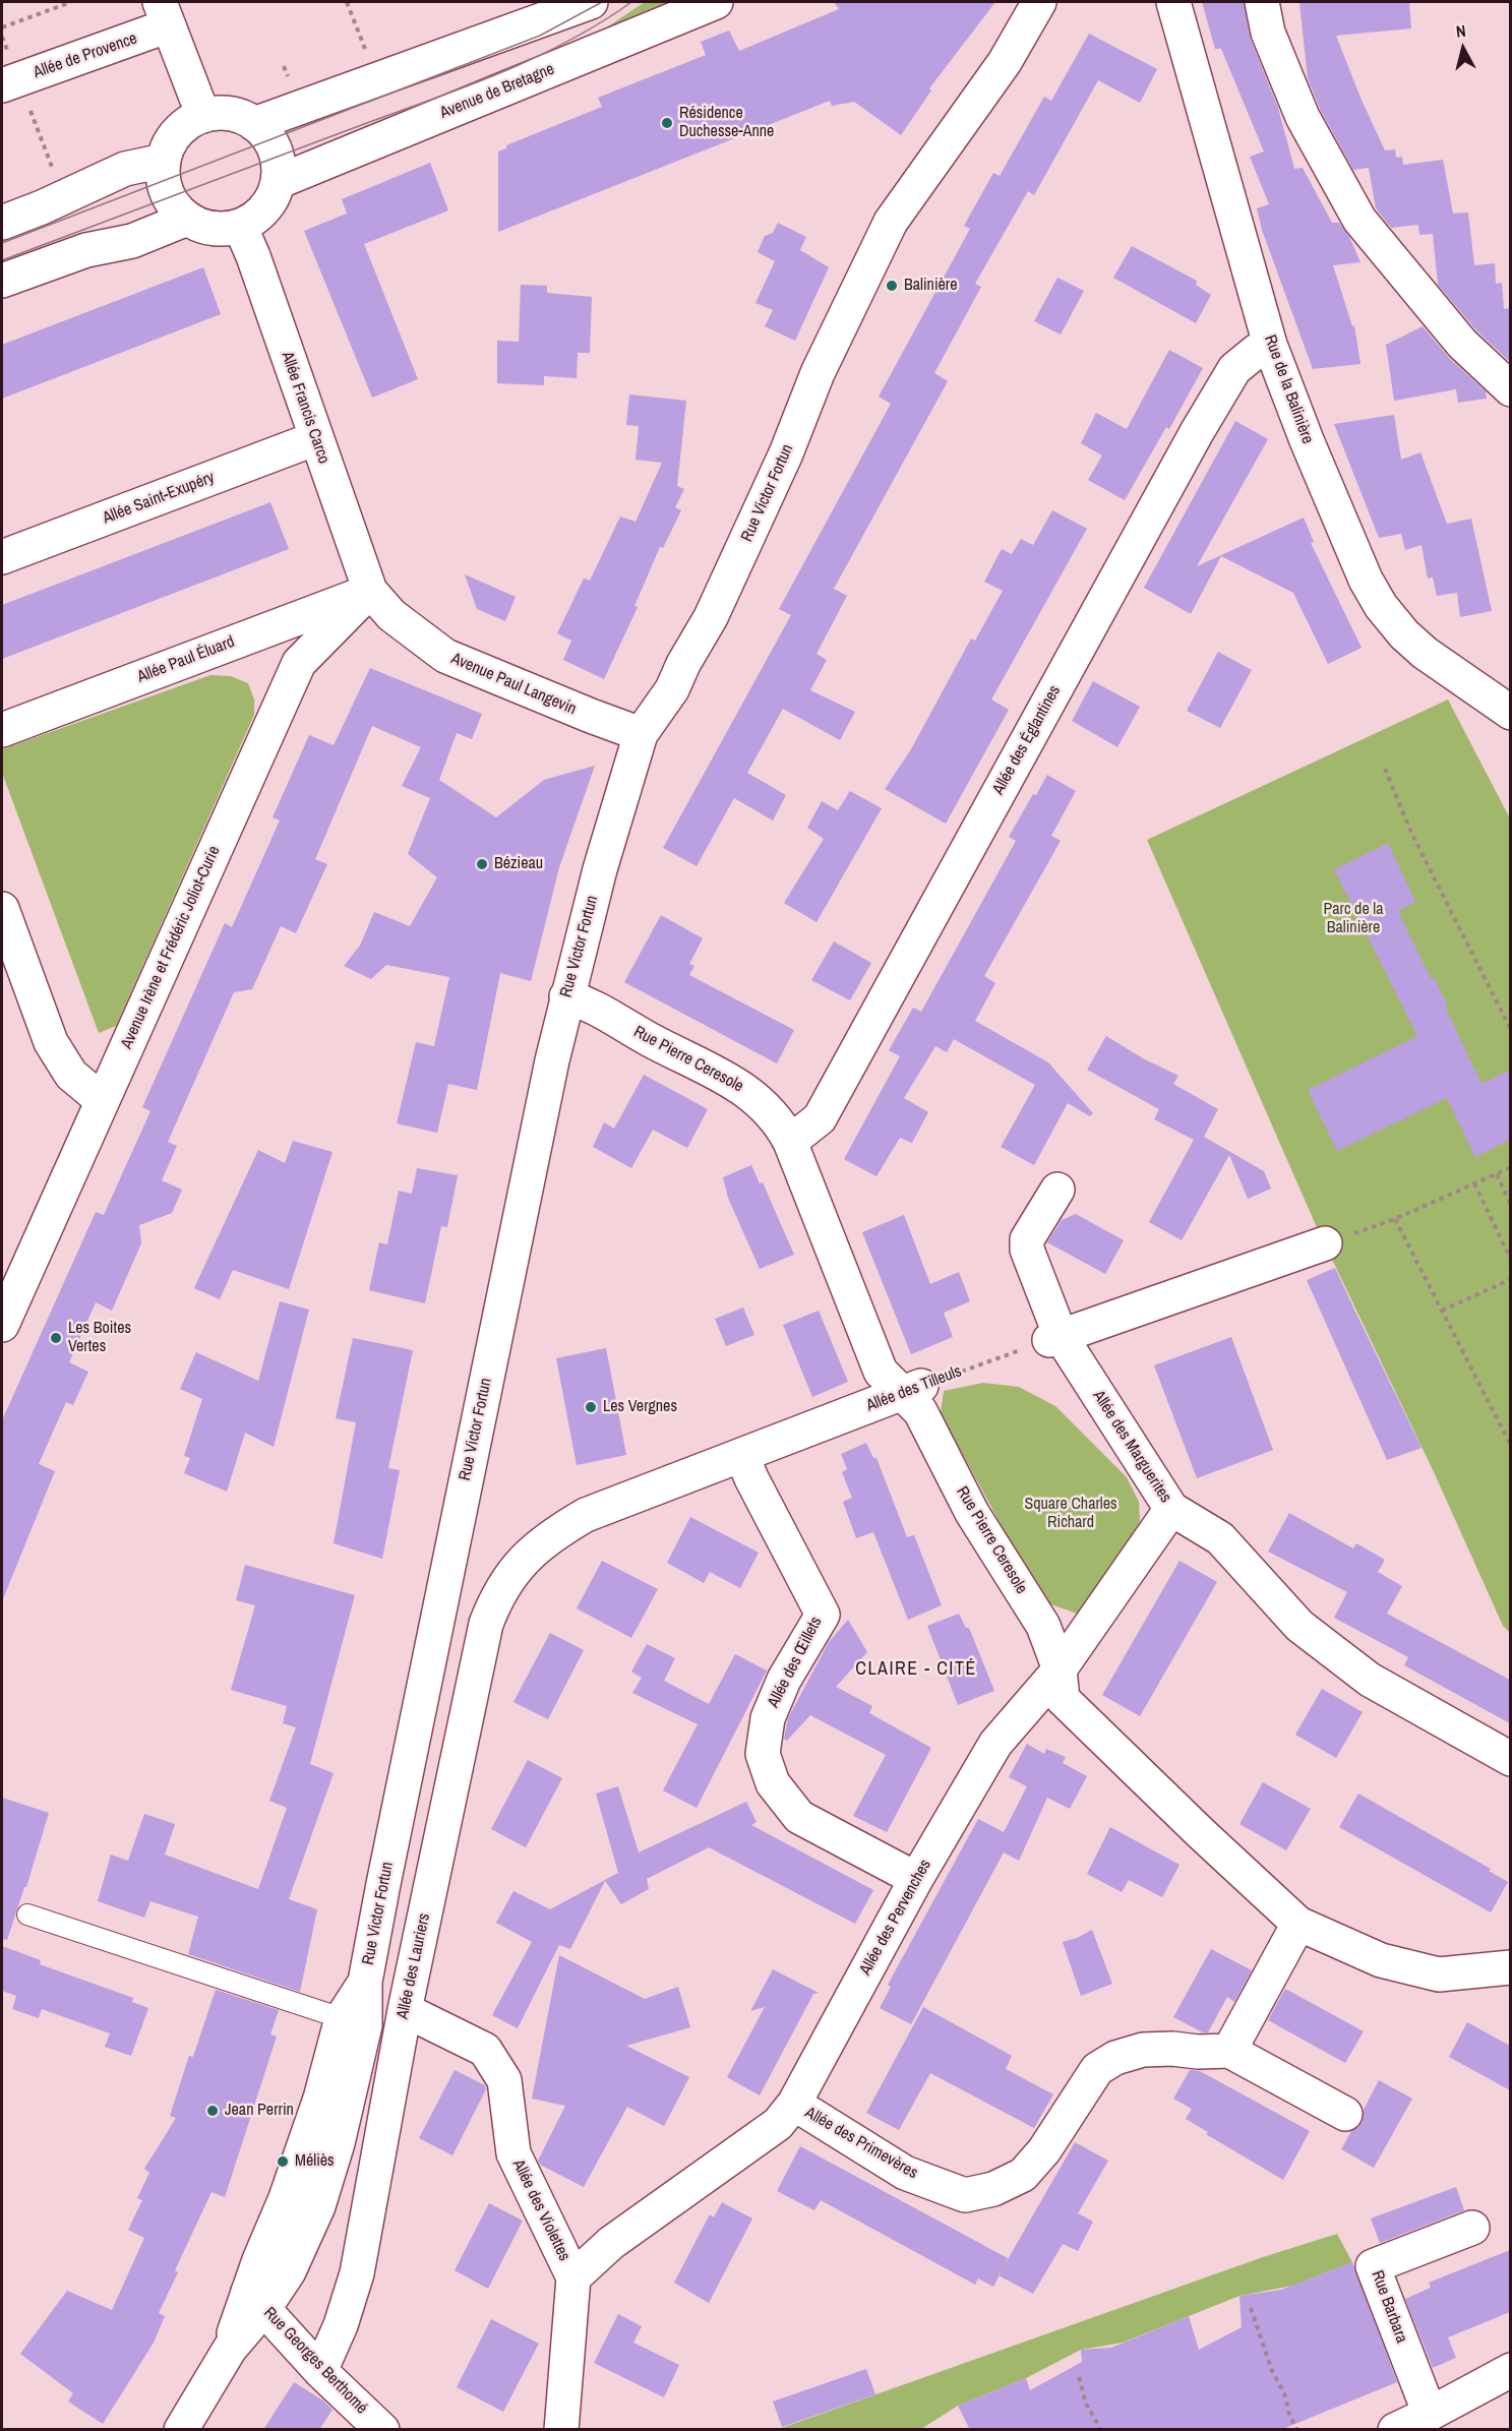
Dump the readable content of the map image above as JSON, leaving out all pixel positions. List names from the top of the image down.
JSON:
{
  "streets": {
    "street": [
      "Allée de Provence",
      "Avenue de Bretagne",
      "Rue de la Balinière",
      "Allée Francis Carco",
      "Rue Victor Fortun",
      "Allée Saint-Exupéry",
      "Allée Paul Éluard",
      "Avenue Paul Langevin",
      "Allée des Églantines",
      "Avenue Irène et Frédéric Joliot-Curie",
      "Rue Pierre Ceresole",
      "Allée des Tilleuls",
      "Allée des Marguerites",
      "Allée des Œillets",
      "Allée des Pervenches",
      "Allée des Lauriers",
      "Allée des Primevères",
      "Allée des Violettes",
      "Rue Barbara",
      "Rue Georges Berthomé"
    ]
  },
  "crossings": [
    ["Avenue de Bretagne", "Allée Francis Carco"],
    ["Rue de la Balinière", "Allée des Églantines"],
    ["Allée Francis Carco", "Allée Saint-Exupéry"],
    ["Allée Francis Carco", "Allée Paul Éluard"],
    ["Allée Francis Carco", "Avenue Paul Langevin"],
    ["Allée Francis Carco", "Avenue Irène et Frédéric Joliot-Curie"],
    ["Rue Victor Fortun", "Avenue Paul Langevin"],
    ["Rue Victor Fortun", "Rue Pierre Ceresole"],
    ["Rue Victor Fortun", "Rue Georges Berthomé"],
    ["Allée Paul Éluard", "Avenue Paul Langevin"],
    ["Allée Paul Éluard", "Avenue Irène et Frédéric Joliot-Curie"],
    ["Avenue Paul Langevin", "Avenue Irène et Frédéric Joliot-Curie"],
    ["Allée des Églantines", "Rue Pierre Ceresole"],
    ["Rue Pierre Ceresole", "Allée des Tilleuls"],
    ["Rue Pierre Ceresole", "Allée des Pervenches"],
    ["Allée des Tilleuls", "Allée des Marguerites"],
    ["Allée des Tilleuls", "Allée des Œillets"],
    ["Allée des Tilleuls", "Allée des Lauriers"],
    ["Allée des Marguerites", "Allée des Pervenches"],
    ["Allée des Œillets", "Allée des Pervenches"],
    ["Allée des Pervenches", "Allée des Primevères"],
    ["Allée des Pervenches", "Allée des Violettes"],
    ["Allée des Lauriers", "Allée des Violettes"],
    ["Allée des Lauriers", "Rue Georges Berthomé"]
  ],
  "districts": ["CLAIRE - CITÉ"],
  "parks": ["Parc de la Balinière", "Square Charles Richard"],
  "places": [
    "Résidence Duchesse-Anne",
    "Balinière",
    "Bézieau",
    "Les Boites Vertes",
    "Les Vergnes",
    "Jean Perrin",
    "Méliès"
  ],
  "north": "top"
}
